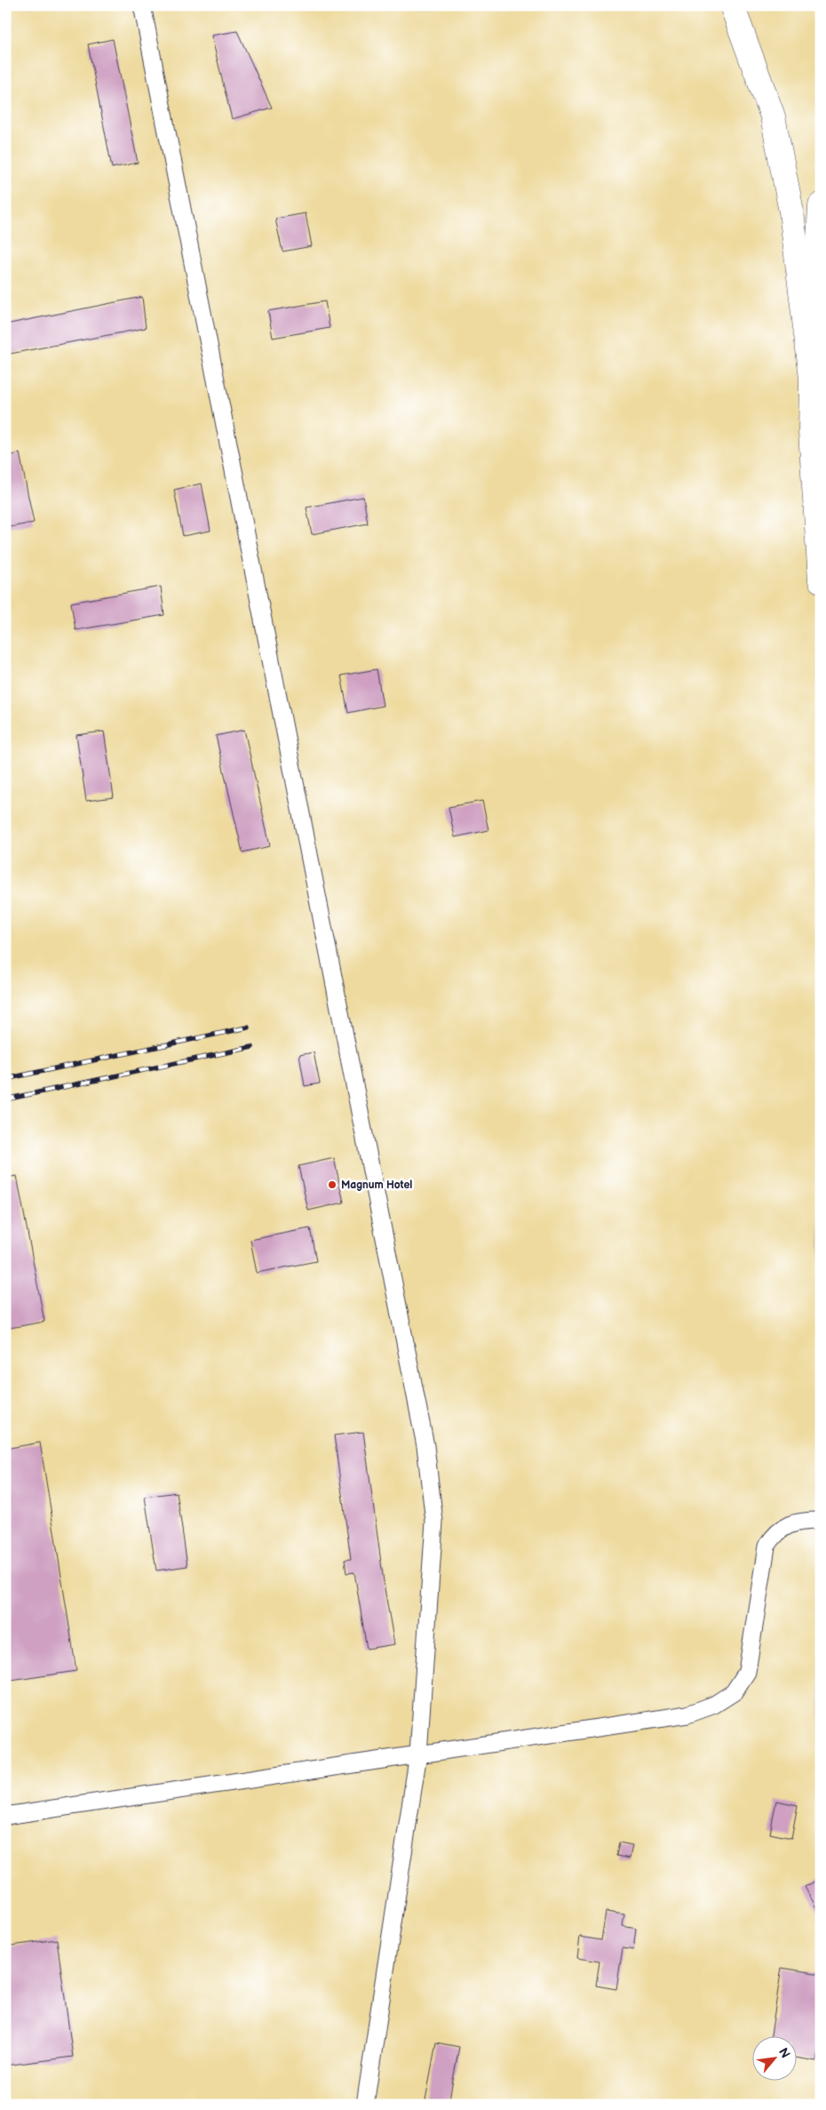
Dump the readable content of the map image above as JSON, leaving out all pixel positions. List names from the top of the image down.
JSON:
{
  "places": ["Magnum Hotel"],
  "north": "top right"
}
